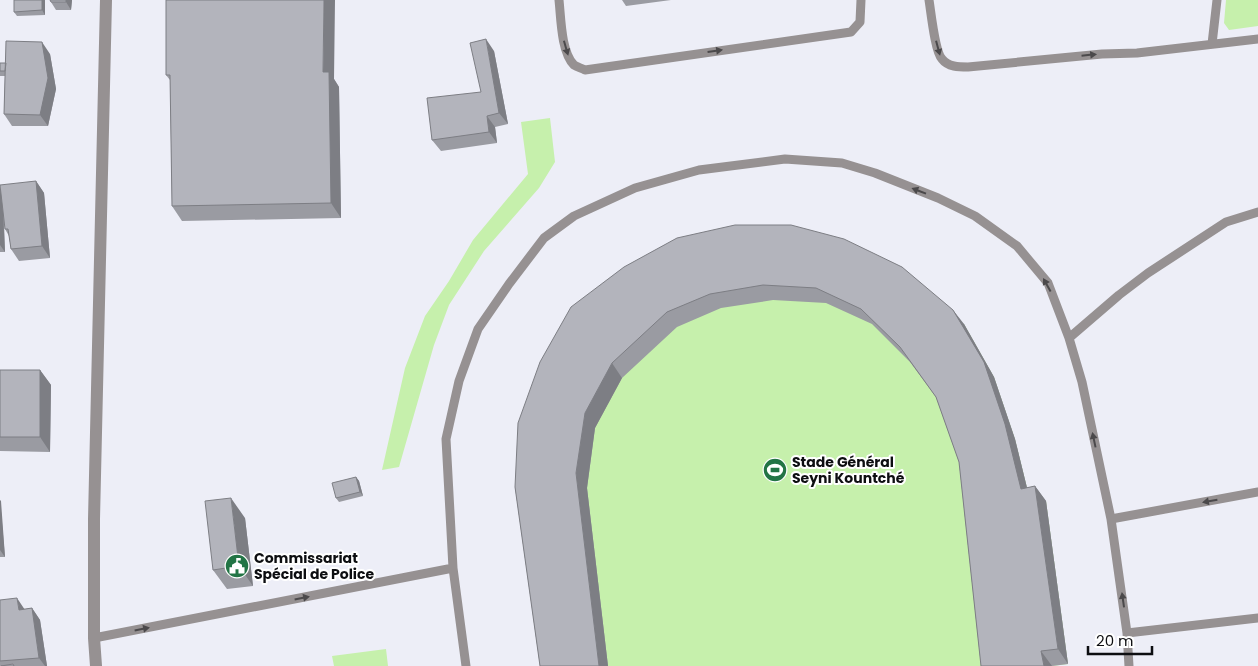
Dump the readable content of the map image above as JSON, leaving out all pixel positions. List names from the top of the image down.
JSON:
{
  "places": {
    "sports": ["Stade Général Seyni Kountché"],
    "public building": ["Commissariat Spécial de Police"]
  },
  "scale_bar": "20 m"
}
